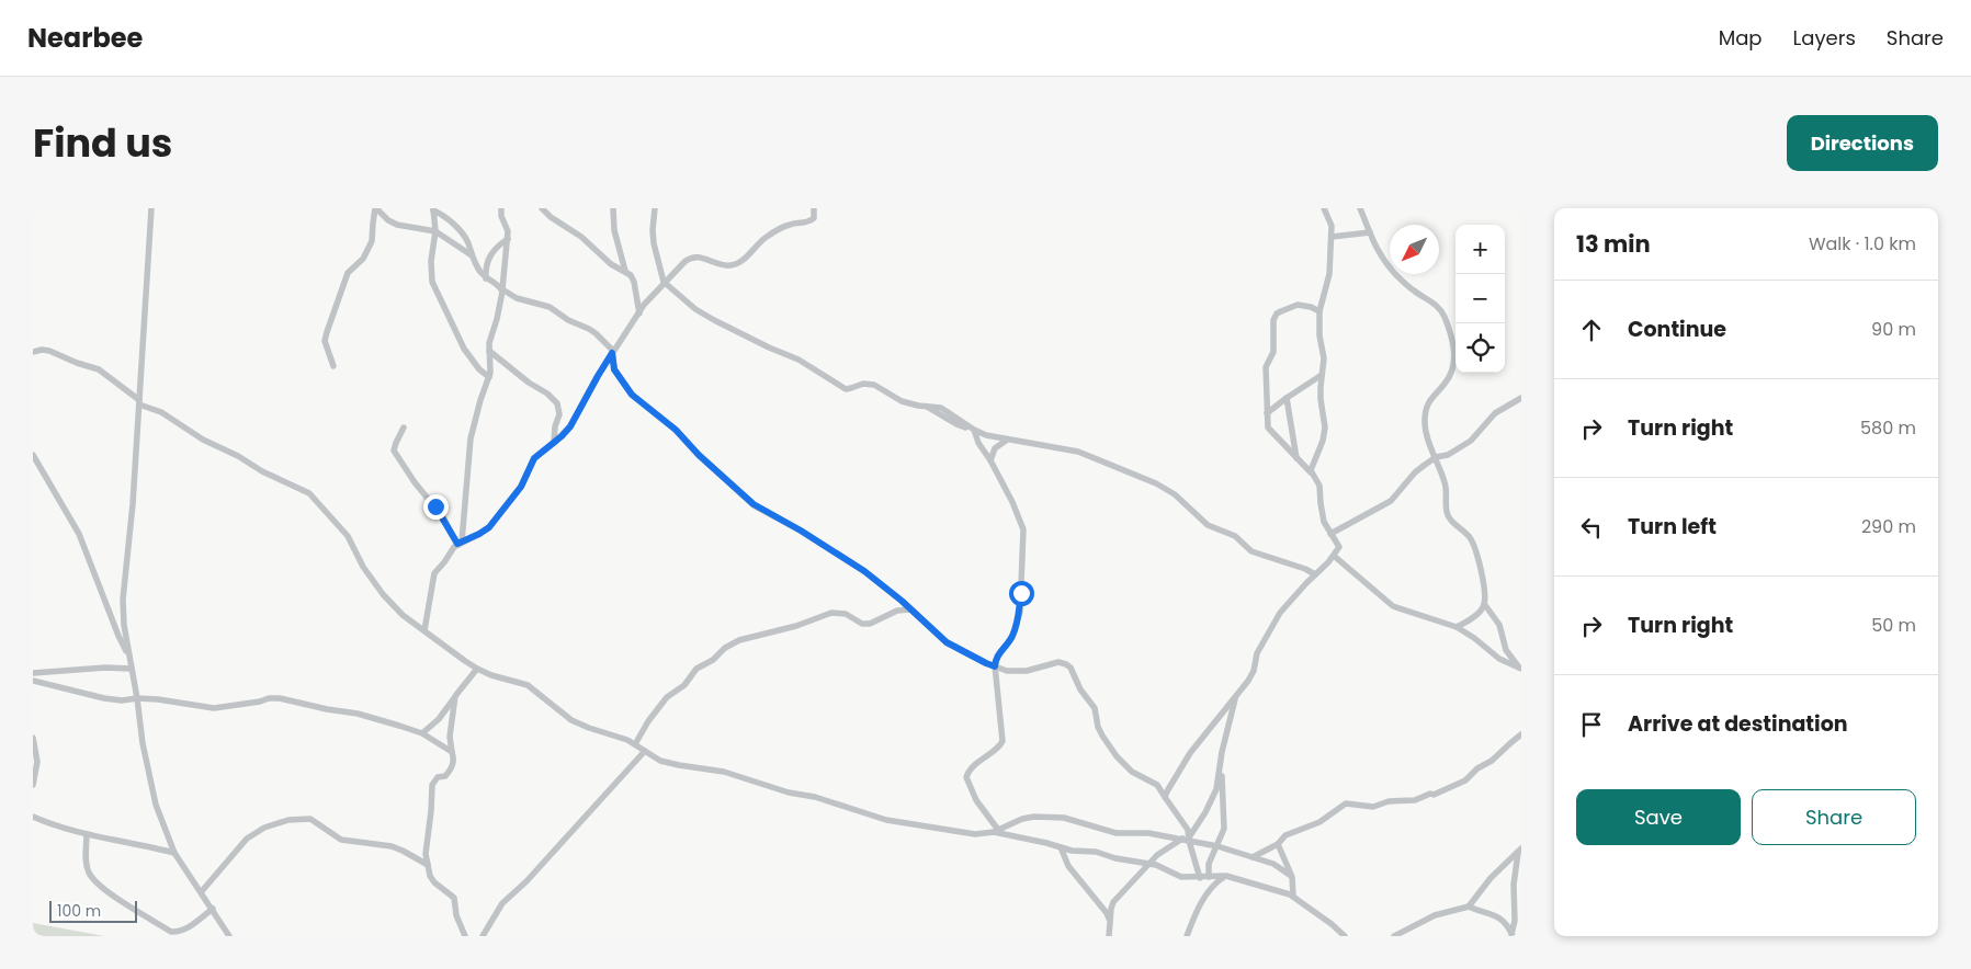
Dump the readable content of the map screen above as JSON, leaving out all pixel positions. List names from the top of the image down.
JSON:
{
  "scale_bar": "100 m",
  "north": "bottom left",
  "page": {
    "header": "Nearbee",
    "nav": ["Map", "Layers", "Share"],
    "title": "Find us",
    "buttons": [
      "Directions",
      ["Save", "Share"]
    ],
    "heading": ["13 min", "Walk · 1.0 km"],
    "map_buttons": ["+", "−"],
    "list": [
      ["Continue", "90 m"],
      ["Turn right", "580 m"],
      ["Turn left", "290 m"],
      ["Turn right", "50 m"],
      "Arrive at destination"
    ],
    "scale": "100 m"
  }
}
